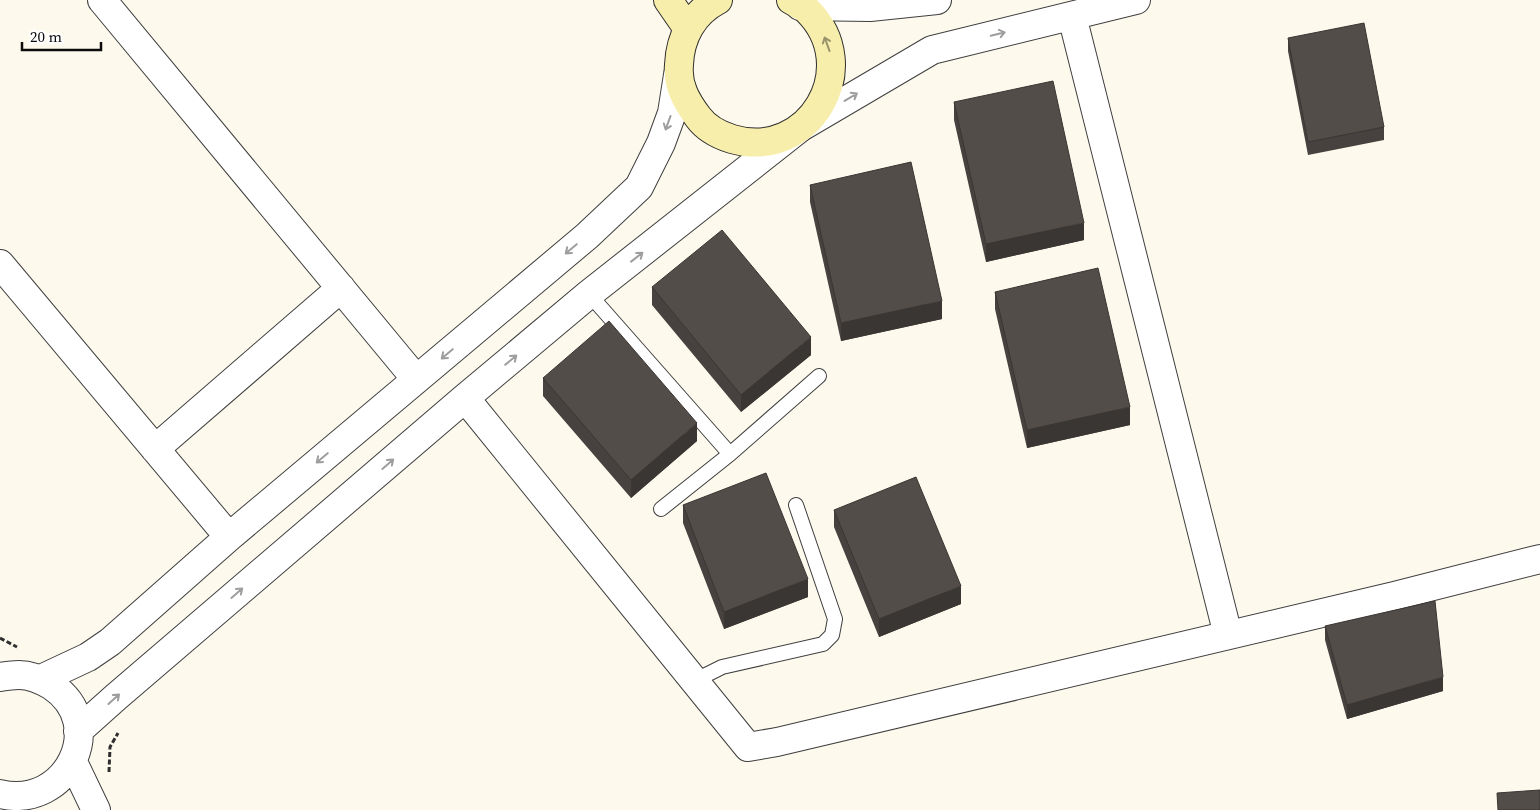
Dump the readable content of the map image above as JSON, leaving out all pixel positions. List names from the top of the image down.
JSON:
{
  "scale_bar": "20 m"
}
